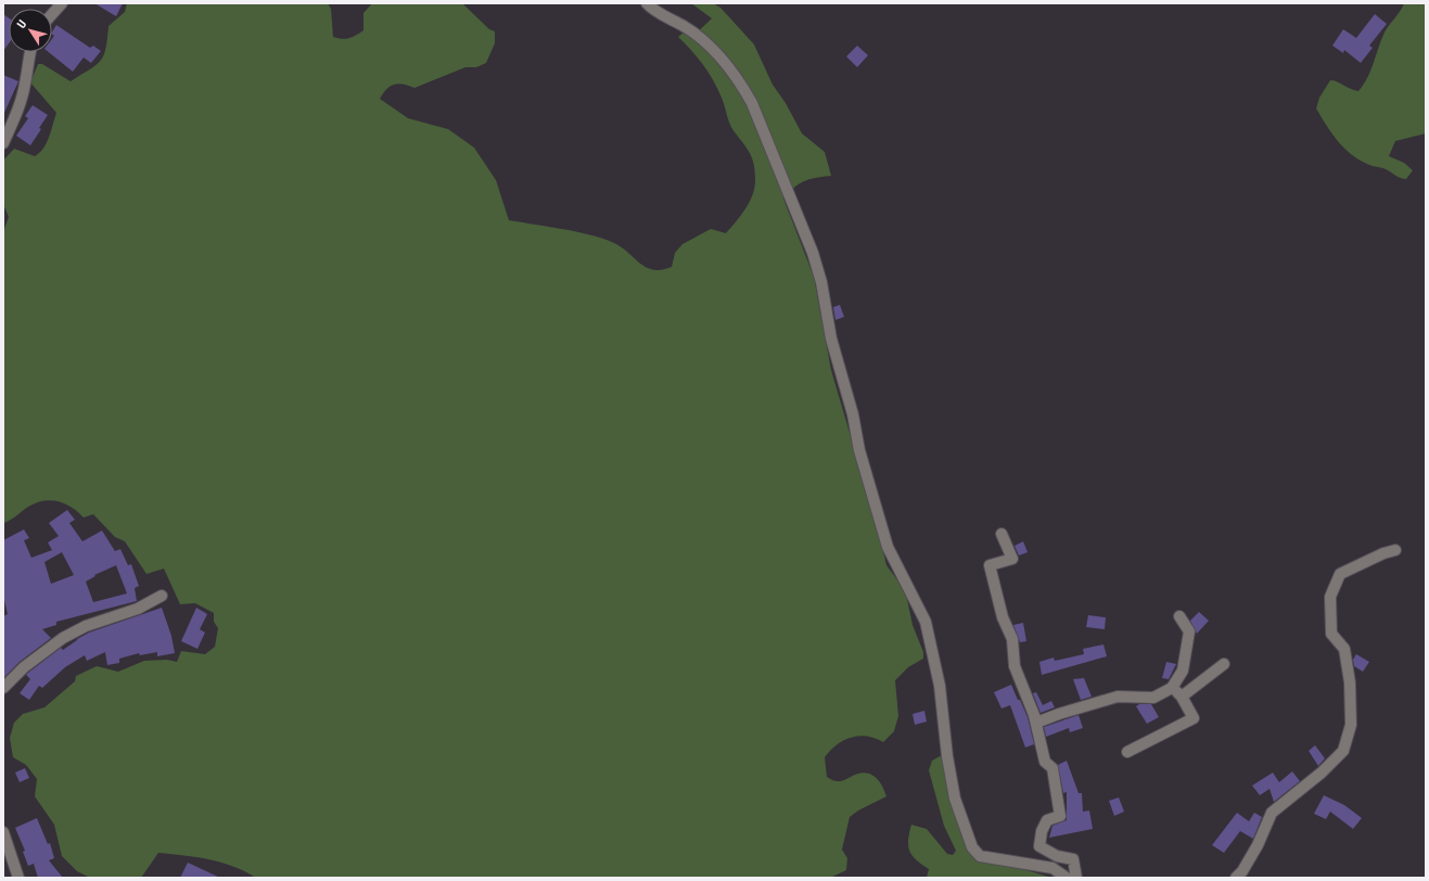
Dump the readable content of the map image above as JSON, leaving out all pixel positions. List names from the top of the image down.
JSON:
{
  "north": "top left"
}
